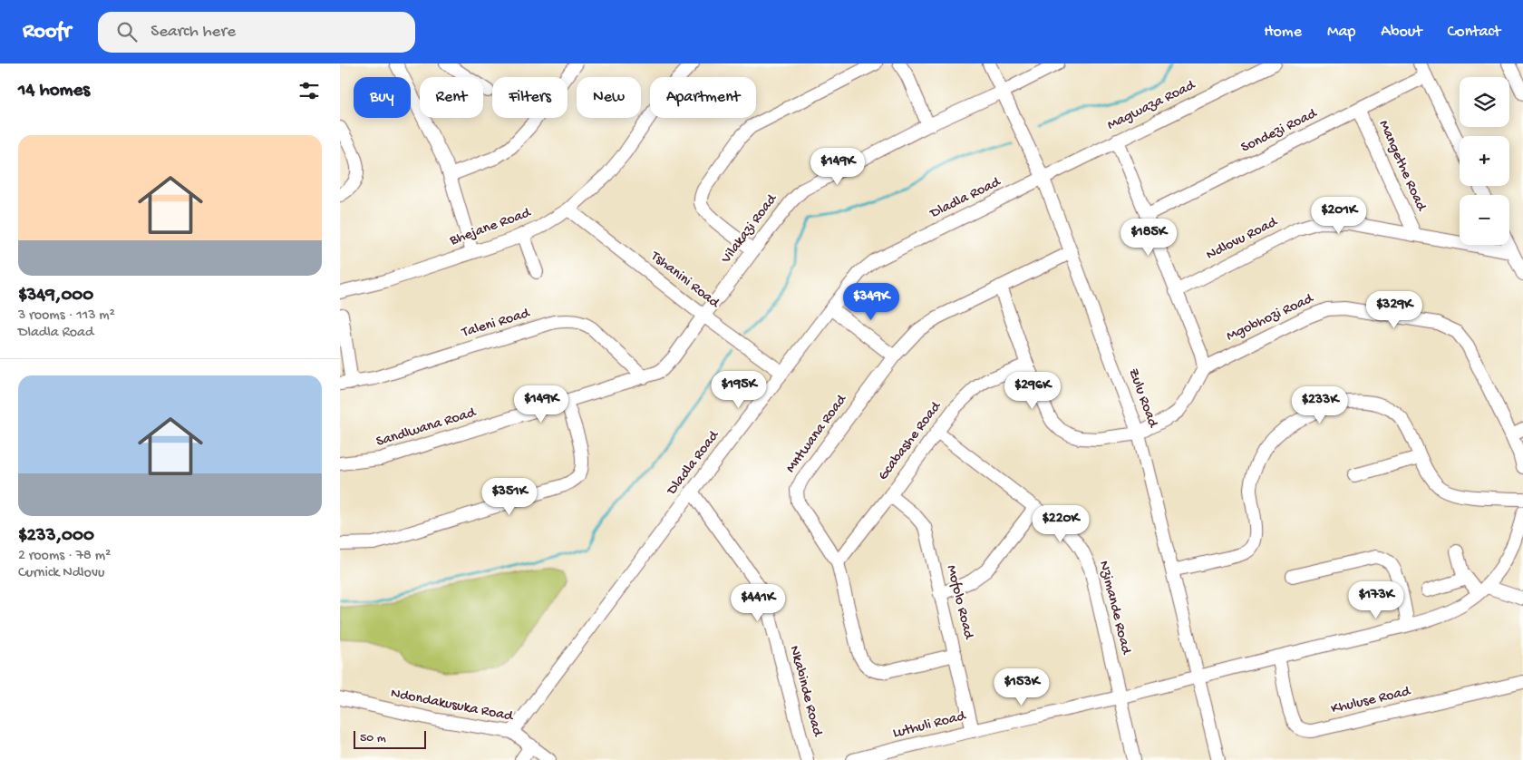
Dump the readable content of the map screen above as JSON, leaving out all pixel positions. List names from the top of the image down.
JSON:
{
  "streets": {
    "street": [
      "Magwaza Road",
      "Sondezi Road",
      "Mangethe Road",
      "Dladla Road",
      "Bhejane Road",
      "Vilakazi Road",
      "Ndlovu Road",
      "Tshanini Road",
      "Mgobhozi Road",
      "Taleni Road",
      "Zulu Road",
      "Sandlwana Road",
      "Mntwana Road",
      "Gcabashe Road",
      "Mofolo Road",
      "Nzimande Road",
      "Nkabinde Road",
      "Khuluse Road",
      "Ndondakusuka Road",
      "Luthuli Road"
    ]
  },
  "crossings": [
    ["Magwaza Road", "Dladla Road"],
    ["Magwaza Road", "Zulu Road"],
    ["Sondezi Road", "Mangethe Road"],
    ["Mangethe Road", "Ndlovu Road"],
    ["Dladla Road", "Tshanini Road"],
    ["Dladla Road", "Zulu Road"],
    ["Dladla Road", "Nkabinde Road"],
    ["Dladla Road", "Ndondakusuka Road"],
    ["Bhejane Road", "Tshanini Road"],
    ["Vilakazi Road", "Tshanini Road"],
    ["Vilakazi Road", "Zulu Road"],
    ["Vilakazi Road", "Sandlwana Road"],
    ["Tshanini Road", "Sandlwana Road"],
    ["Taleni Road", "Sandlwana Road"],
    ["Zulu Road", "Mntwana Road"],
    ["Zulu Road", "Luthuli Road"],
    ["Mntwana Road", "Gcabashe Road"],
    ["Mntwana Road", "Mofolo Road"],
    ["Gcabashe Road", "Mofolo Road"],
    ["Gcabashe Road", "Nzimande Road"],
    ["Mofolo Road", "Luthuli Road"],
    ["Nzimande Road", "Luthuli Road"]
  ],
  "scale_bar": "50 m",
  "page": {
    "header": "Roofr",
    "search": "Search here",
    "nav": [
      "Home",
      "Map",
      "About",
      "Contact"
    ],
    "heading": "14 homes",
    "map_buttons": ["+", "−"],
    "chip": [
      "Buy",
      "Rent",
      "Filters",
      "New",
      "Apartment"
    ],
    "list": [
      {
        "name": "$349,000",
        "note": "3 rooms · 113 m² · Dladla Road"
      },
      {
        "name": "$233,000",
        "note": "2 rooms · 78 m² · Curnick Ndlovu"
      }
    ],
    "price": [
      "$149K",
      "$201K",
      "$185K",
      "$349K",
      "$329K",
      "$195K",
      "$296K",
      "$149K",
      "$233K",
      "$351K",
      "$220K",
      "$173K",
      "$441K",
      "$153K"
    ],
    "scale": "50 m"
  }
}
